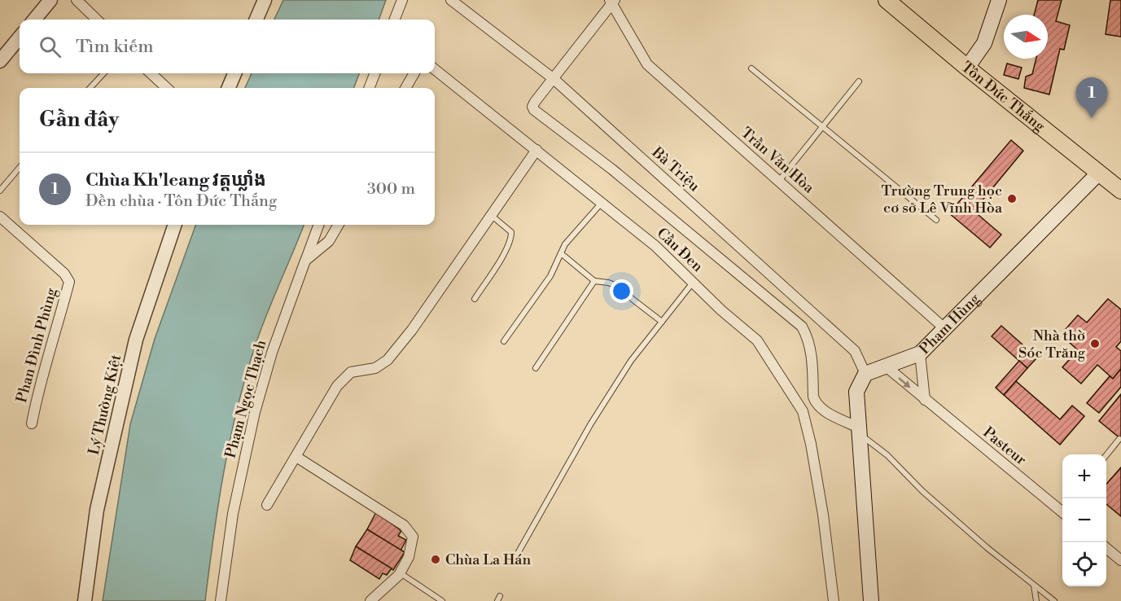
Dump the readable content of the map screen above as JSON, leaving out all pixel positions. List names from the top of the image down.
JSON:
{
  "streets": {
    "main road": ["Tôn Đức Thắng", "Phạm Hùng"],
    "street": [
      "Trần Văn Hòa",
      "Bà Triệu",
      "Cầu Đen",
      "Phan Đình Phùng",
      "Phạm Ngọc Thạch",
      "Lý Thường Kiệt",
      "Pasteur"
    ]
  },
  "crossings": [
    ["Tôn Đức Thắng", "Phạm Hùng"],
    ["Trần Văn Hòa", "Phạm Hùng"],
    ["Bà Triệu", "Phạm Hùng"],
    ["Phạm Hùng", "Pasteur"]
  ],
  "places": ["Trường Trung học cơ sở Lê Vĩnh Hòa", "Nhà thờ Sóc Trăng", "Chùa La Hán"],
  "north": "right",
  "page": {
    "search": "Tìm kiếm",
    "pins": "1",
    "heading": "Gần đây",
    "list": [
      {
        "mark": "1",
        "name": "Chùa Kh'leang វត្តឃ្លាំង",
        "note": "Đền chùa · Tôn Đức Thắng",
        "value": "300 m"
      }
    ],
    "map_buttons": ["+", "−"]
  }
}
